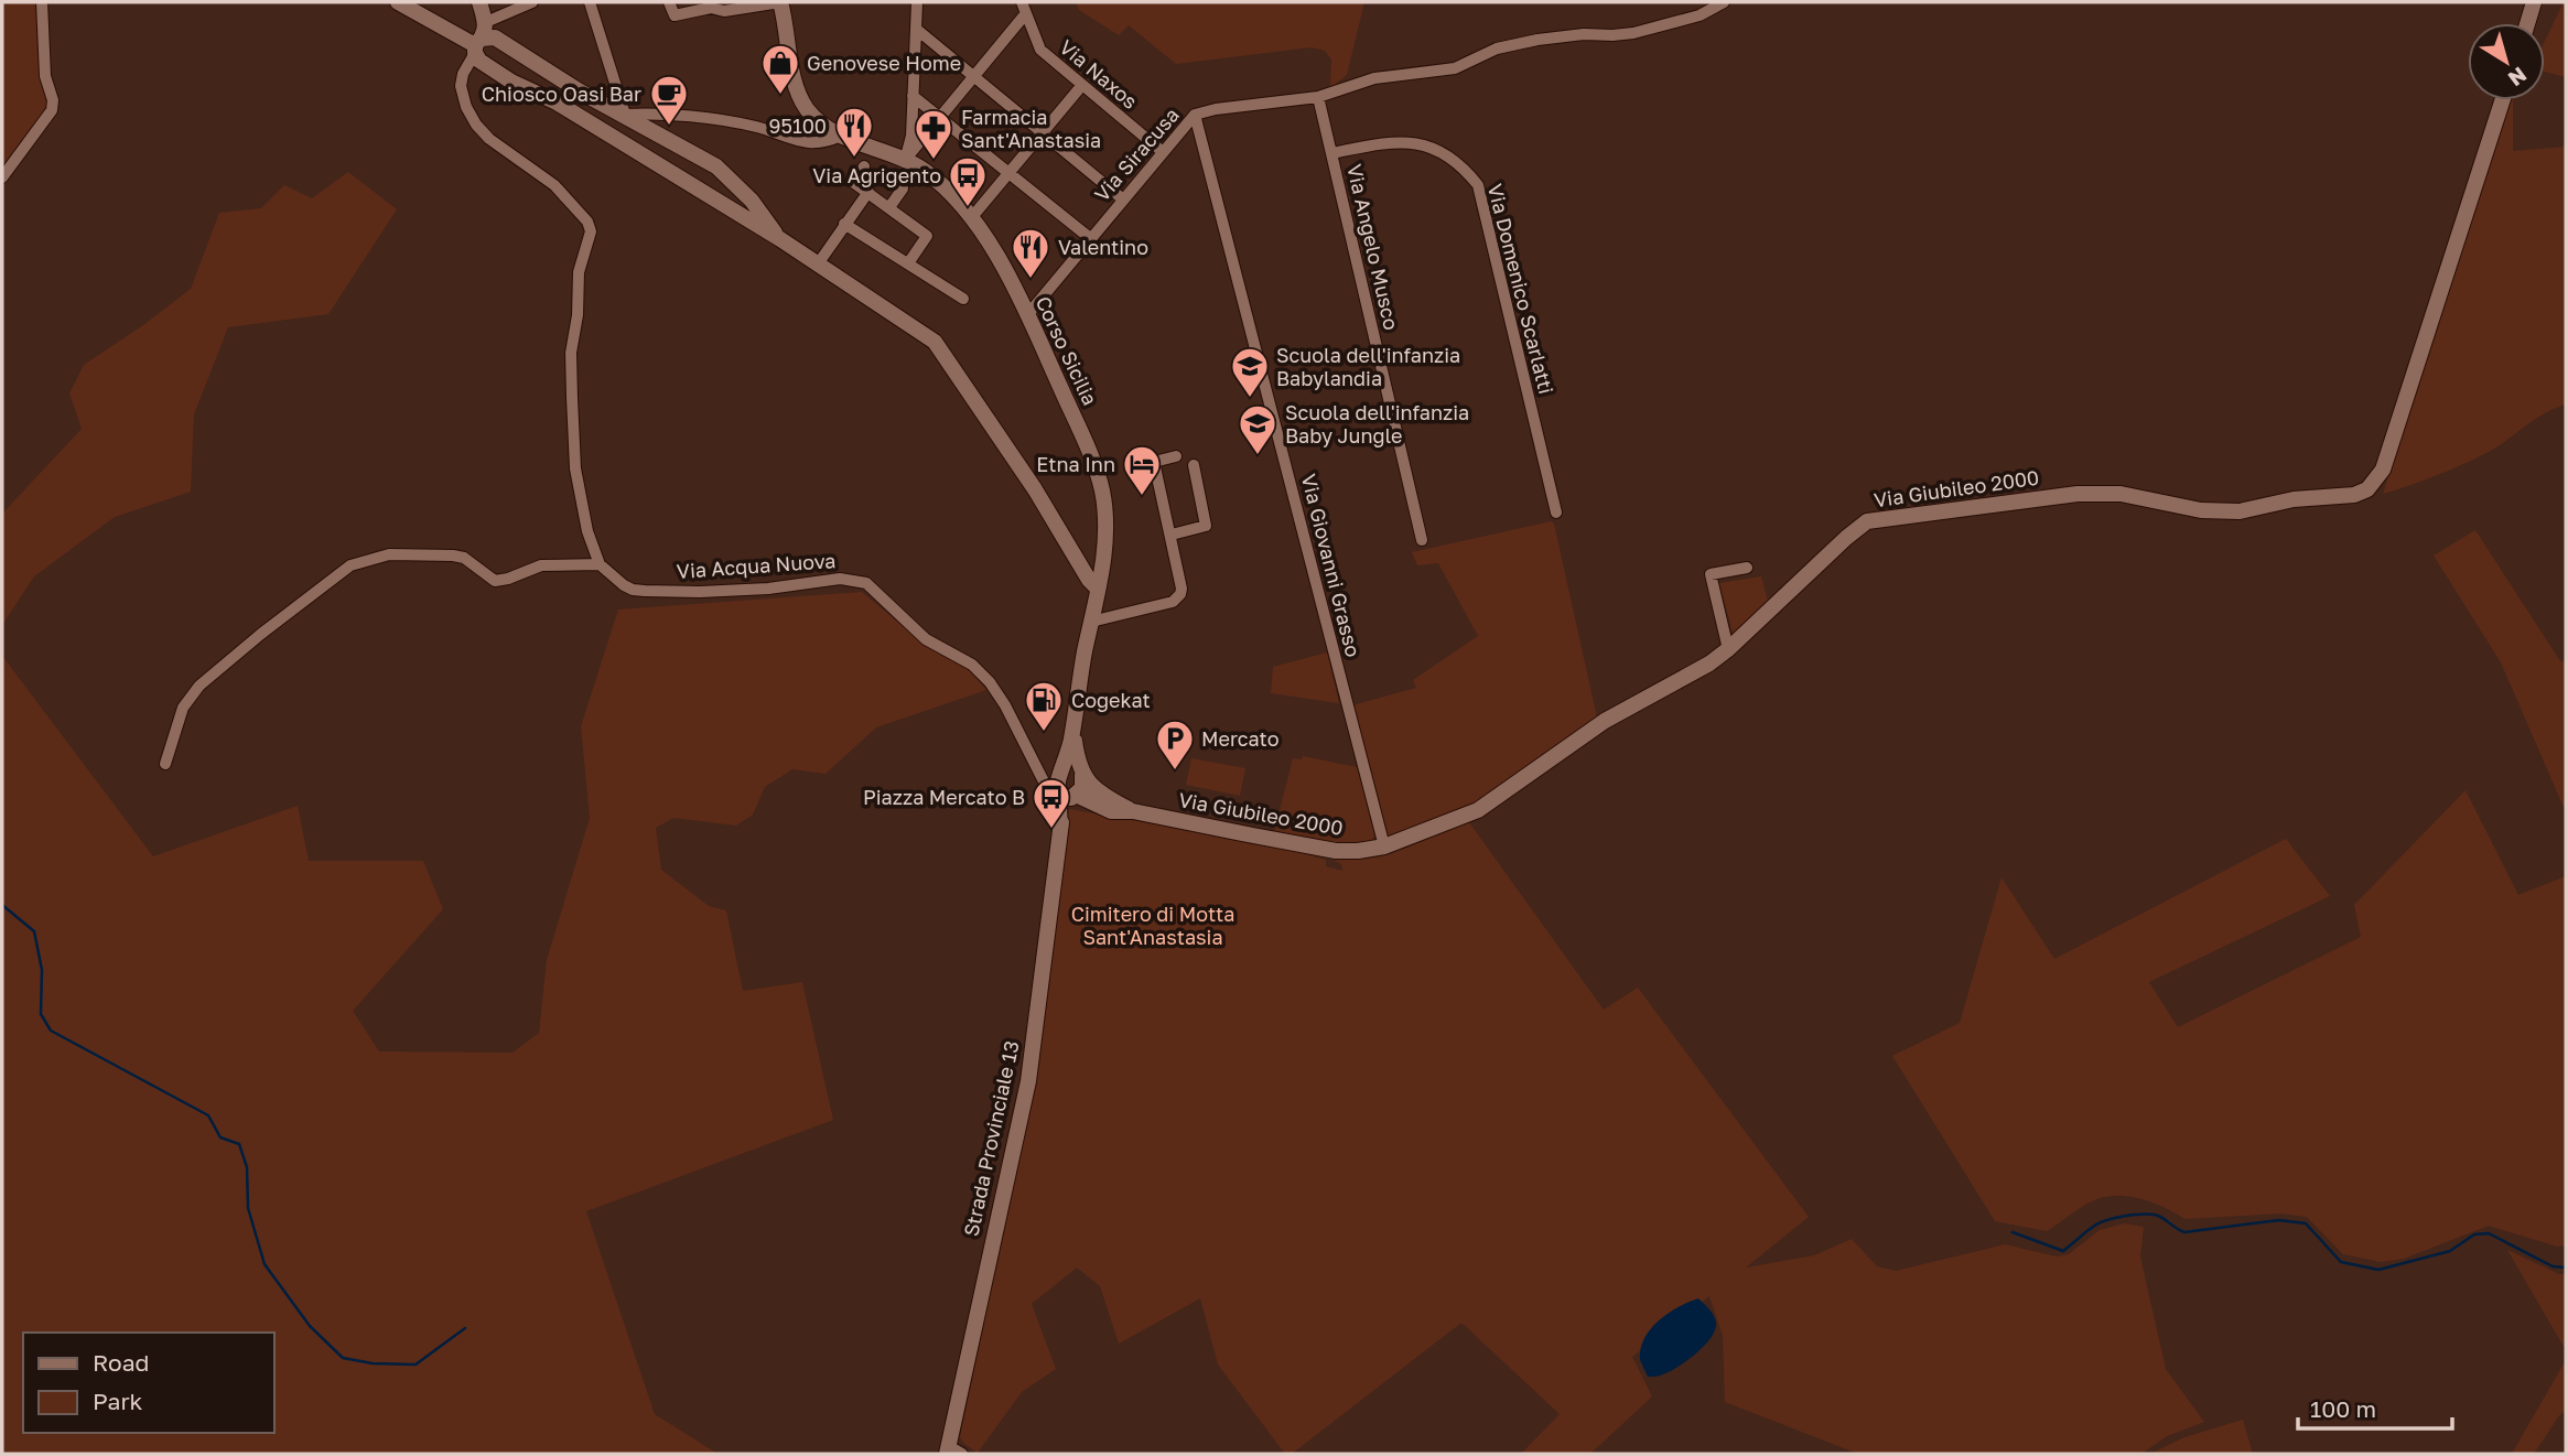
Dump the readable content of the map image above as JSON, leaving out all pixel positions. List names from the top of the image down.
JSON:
{
  "streets": {
    "street": [
      "Via Naxos",
      "Via Siracusa",
      "Via Angelo Musco",
      "Via Domenico Scarlatti",
      "Corso Sicilia",
      "Via Giubileo 2000",
      "Via Acqua Nuova",
      "Via Giovanni Grasso",
      "Strada Provinciale 13"
    ]
  },
  "crossings": [
    ["Via Naxos", "Via Siracusa"],
    ["Via Siracusa", "Via Angelo Musco"],
    ["Via Siracusa", "Corso Sicilia"],
    ["Via Siracusa", "Via Giovanni Grasso"],
    ["Via Angelo Musco", "Via Domenico Scarlatti"],
    ["Via Giubileo 2000", "Via Acqua Nuova"],
    ["Via Giubileo 2000", "Via Giovanni Grasso"],
    ["Via Giubileo 2000", "Strada Provinciale 13"],
    ["Via Acqua Nuova", "Strada Provinciale 13"]
  ],
  "parks": ["Cimitero di Motta Sant'Anastasia"],
  "places": {
    "shop": ["Genovese Home"],
    "cafe": ["Chiosco Oasi Bar"],
    "restaurant": ["95100", "Valentino"],
    "pharmacy": ["Farmacia Sant'Anastasia"],
    "bus stop": ["Via Agrigento", "Piazza Mercato B"],
    "school or university": ["Scuola dell'infanzia Babylandia", "Scuola dell'infanzia Baby Jungle"],
    "hotel": ["Etna Inn"],
    "fuel station": ["Cogekat"],
    "parking": ["Mercato"]
  },
  "legend": ["Road", "Park"],
  "scale_bar": "100 m",
  "north": "bottom right"
}
